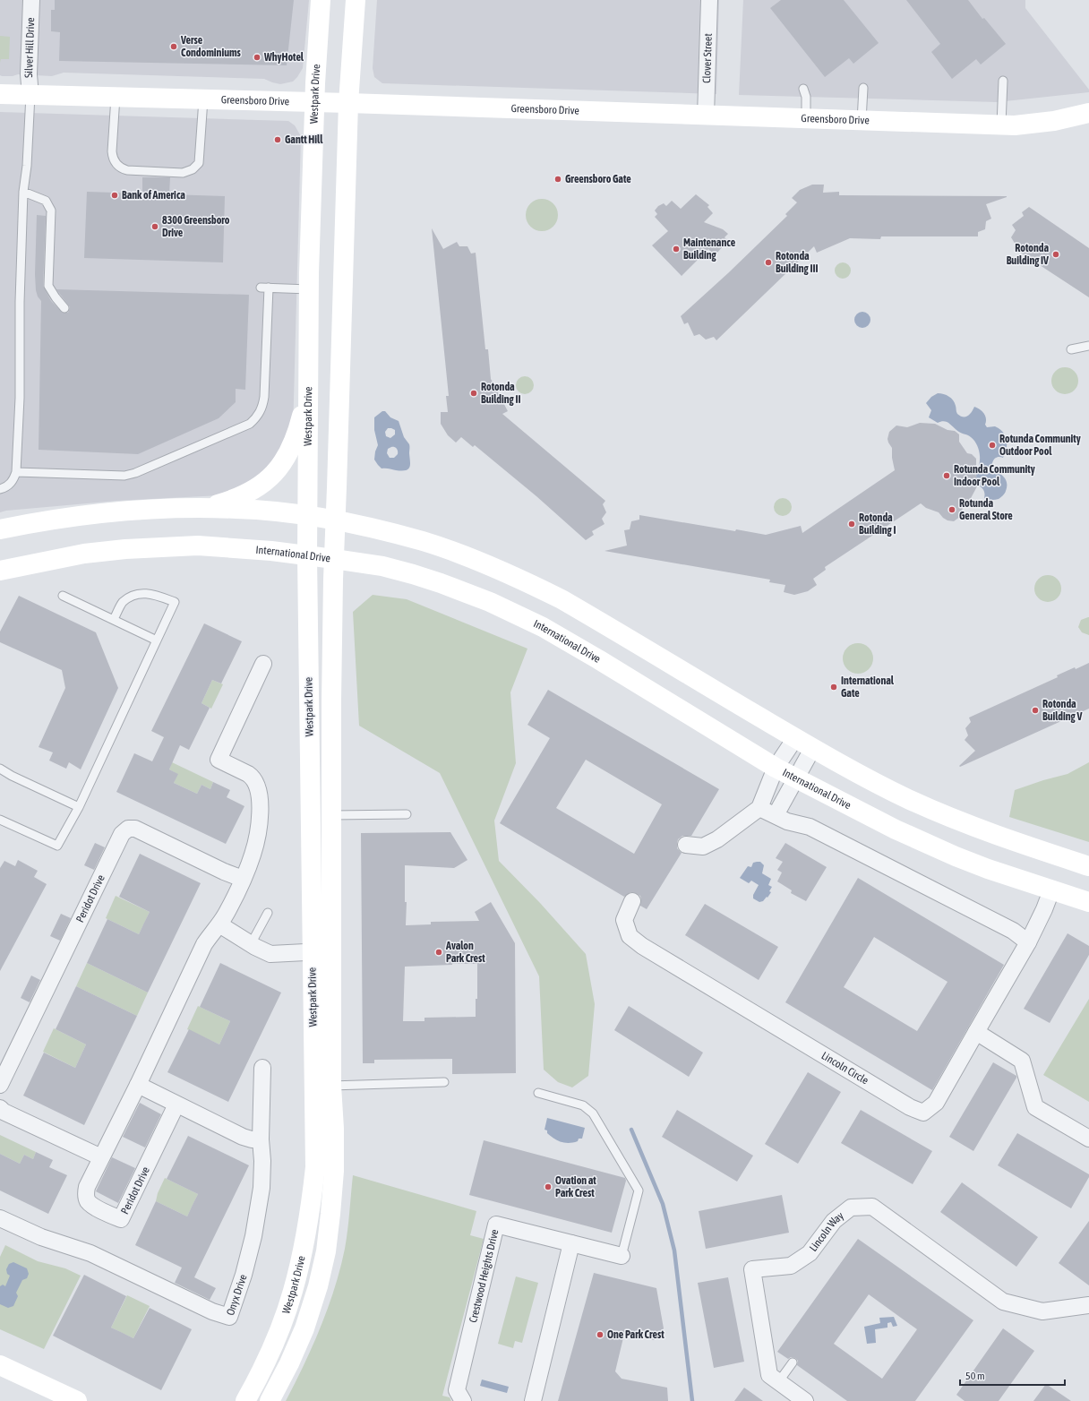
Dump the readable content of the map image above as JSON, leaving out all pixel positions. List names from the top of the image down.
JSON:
{
  "streets": {
    "main road": ["Westpark Drive", "Greensboro Drive", "International Drive"],
    "street": [
      "Silver Hill Drive",
      "Clover Street",
      "Peridot Drive",
      "Lincoln Circle",
      "Lincoln Way",
      "Crestwood Heights Drive",
      "Onyx Drive"
    ]
  },
  "crossings": [
    ["Silver Hill Drive", "Greensboro Drive"],
    ["Clover Street", "Greensboro Drive"],
    ["Westpark Drive", "Greensboro Drive"],
    ["Westpark Drive", "International Drive"],
    ["International Drive", "Lincoln Circle"]
  ],
  "places": [
    "Verse Condominiums",
    "WhyHotel",
    "Gantt Hill",
    "Greensboro Gate",
    "Bank of America",
    "8300 Greensboro Drive",
    "Maintenance Building",
    "Rotonda Building IV",
    "Rotonda Building III",
    "Rotonda Building II",
    "Rotunda Community Outdoor Pool",
    "Rotunda Community Indoor Pool",
    "Rotunda General Store",
    "Rotonda Building I",
    "International Gate",
    "Rotonda Building V",
    "Avalon Park Crest",
    "Ovation at Park Crest",
    "One Park Crest"
  ],
  "scale_bar": "50 m"
}
